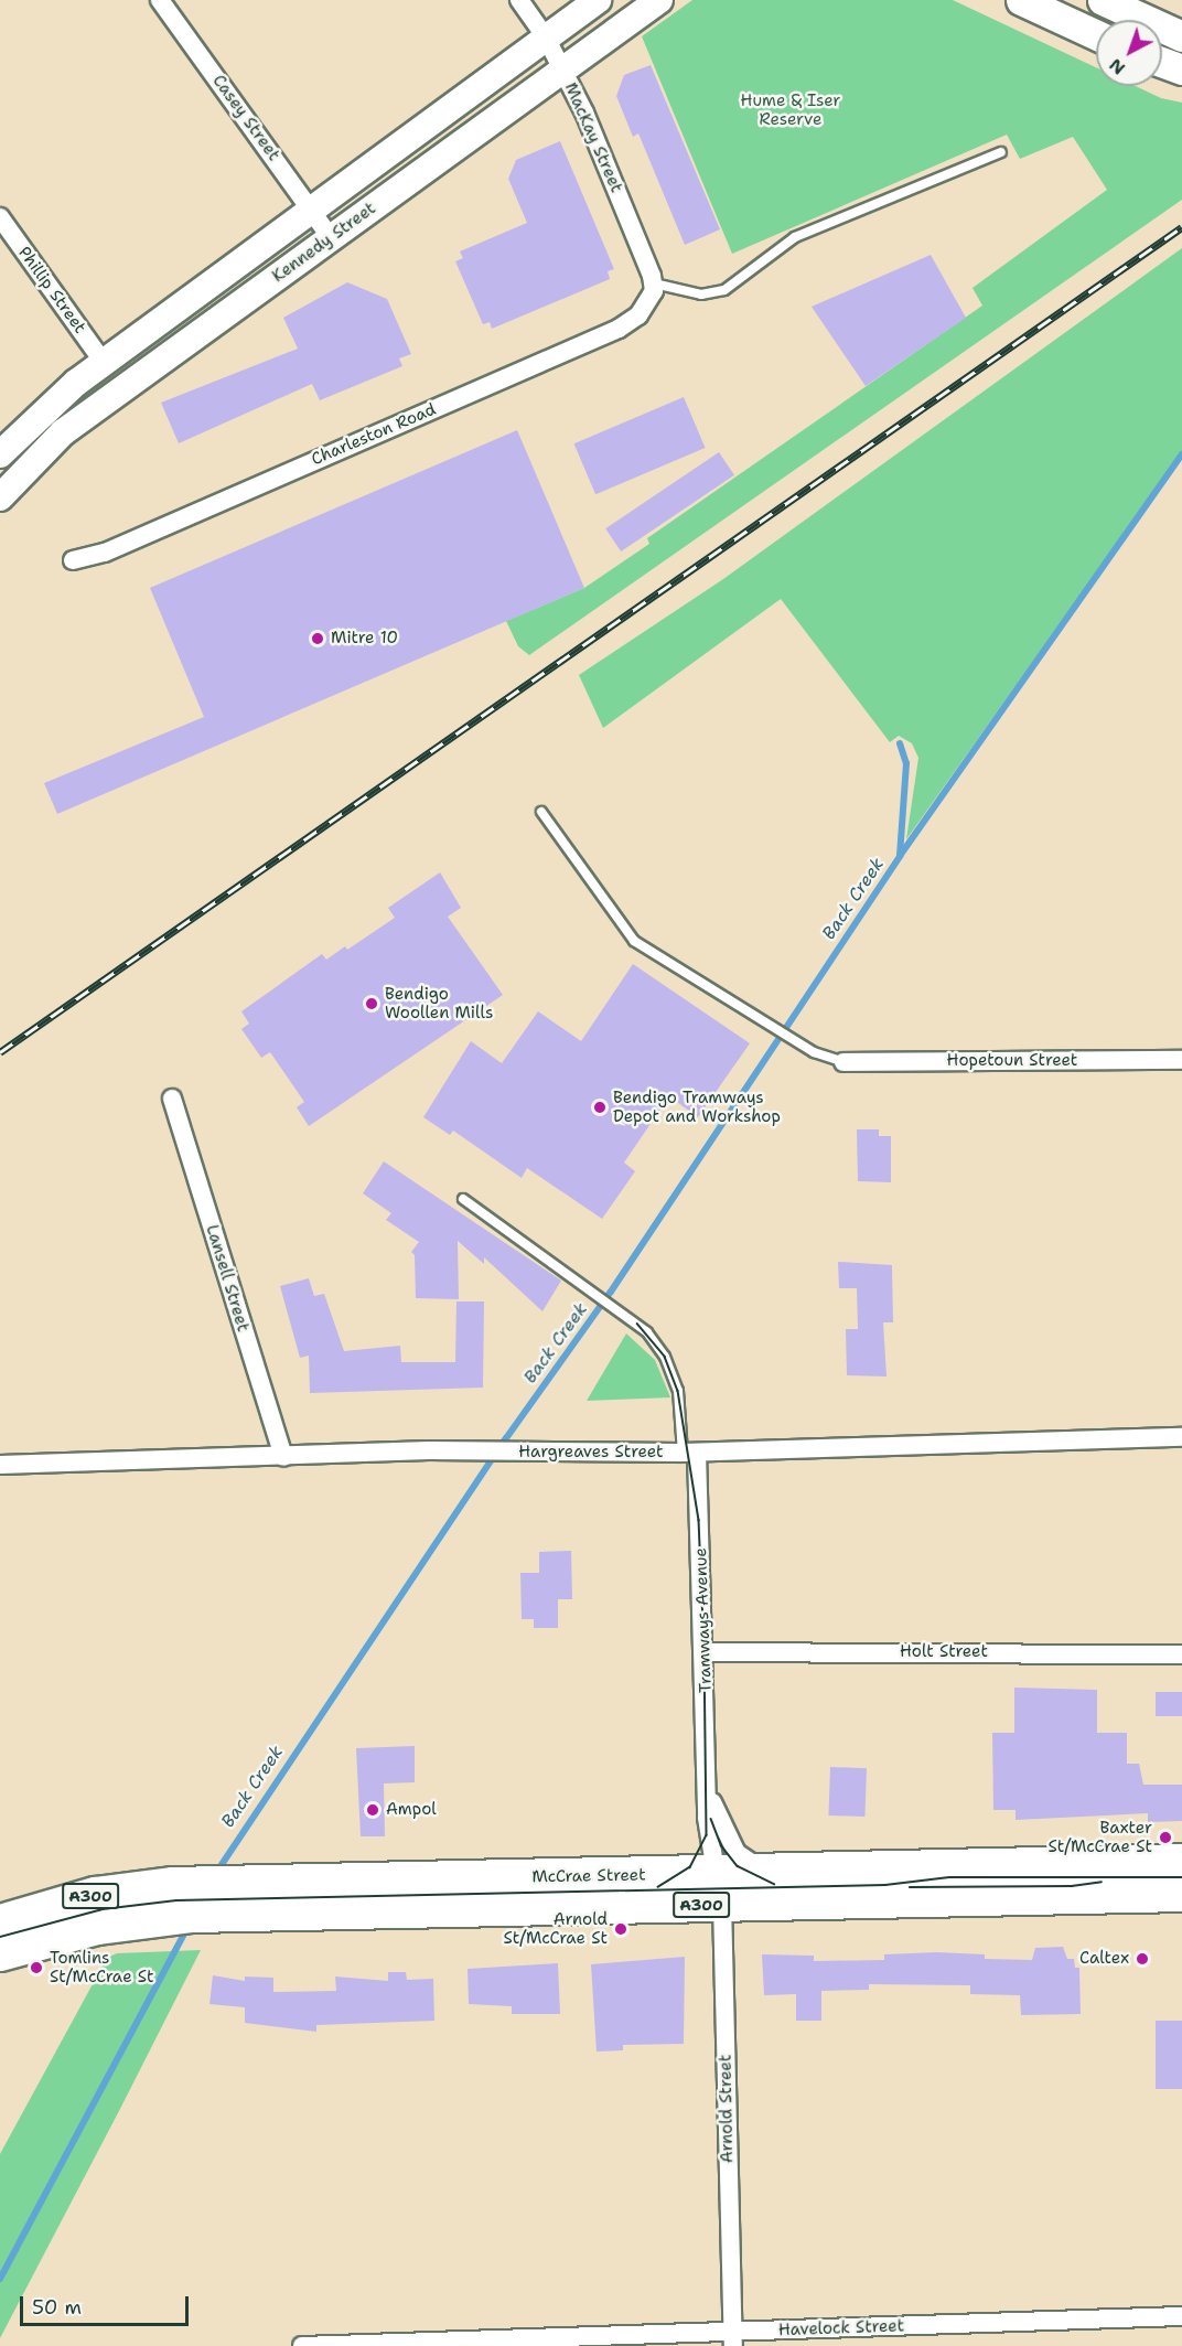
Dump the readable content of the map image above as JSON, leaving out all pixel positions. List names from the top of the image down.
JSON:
{
  "streets": {
    "highway": ["McCrae Street", "A300"],
    "street": [
      "Casey Street",
      "MacKay Street",
      "Kennedy Street",
      "Phillip Street",
      "Charleston Road",
      "Hopetoun Street",
      "Lansell Street",
      "Hargreaves Street",
      "Tramways Avenue",
      "Holt Street",
      "Arnold Street",
      "Havelock Street"
    ]
  },
  "crossings": [
    ["Casey Street", "Kennedy Street"],
    ["MacKay Street", "Kennedy Street"],
    ["MacKay Street", "Charleston Road"],
    ["Kennedy Street", "Phillip Street"],
    ["Lansell Street", "Hargreaves Street"],
    ["Hargreaves Street", "Tramways Avenue"],
    ["Tramways Avenue", "Holt Street"],
    ["Tramways Avenue", "McCrae Street"],
    ["Tramways Avenue", "Arnold Street"],
    ["McCrae Street", "Arnold Street"],
    ["Arnold Street", "Havelock Street"]
  ],
  "water": ["Back Creek"],
  "parks": ["Hume & Iser Reserve"],
  "places": [
    "Mitre 10",
    "Bendigo Woollen Mills",
    "Bendigo Tramways Depot and Workshop",
    "Ampol",
    "Baxter St/McCrae St",
    "Arnold St/McCrae St",
    "Caltex",
    "Tomlins St/McCrae St"
  ],
  "scale_bar": "50 m",
  "north": "bottom left"
}
